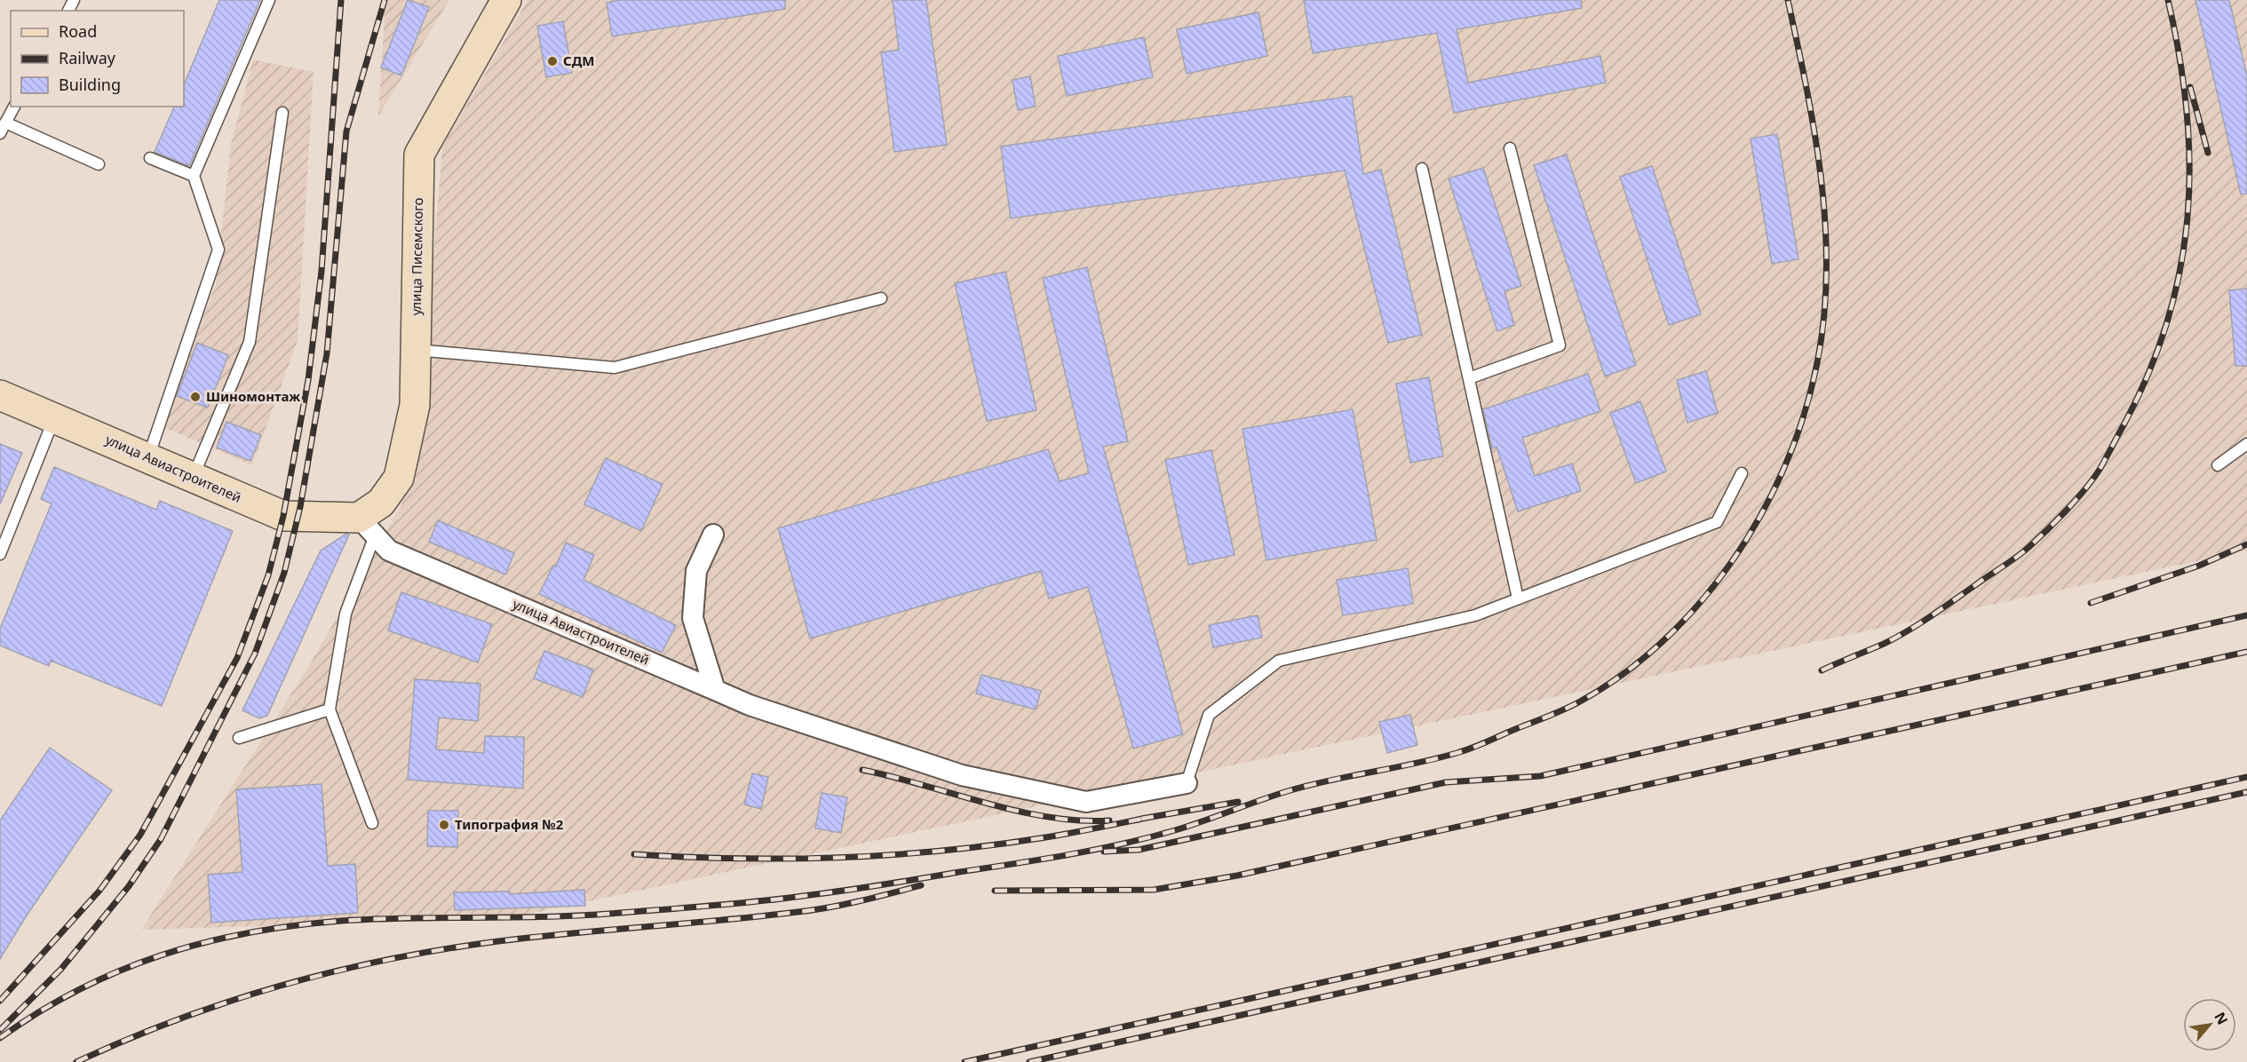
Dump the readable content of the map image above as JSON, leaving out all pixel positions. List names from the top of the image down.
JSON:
{
  "streets": {
    "street": ["улица Писемского", "улица Авиастроителей"]
  },
  "crossings": [
    ["улица Писемского", "улица Авиастроителей"]
  ],
  "places": ["СДМ", "Шиномонтаж", "Типография №2"],
  "legend": ["Road", "Railway", "Building"],
  "north": "top right"
}
